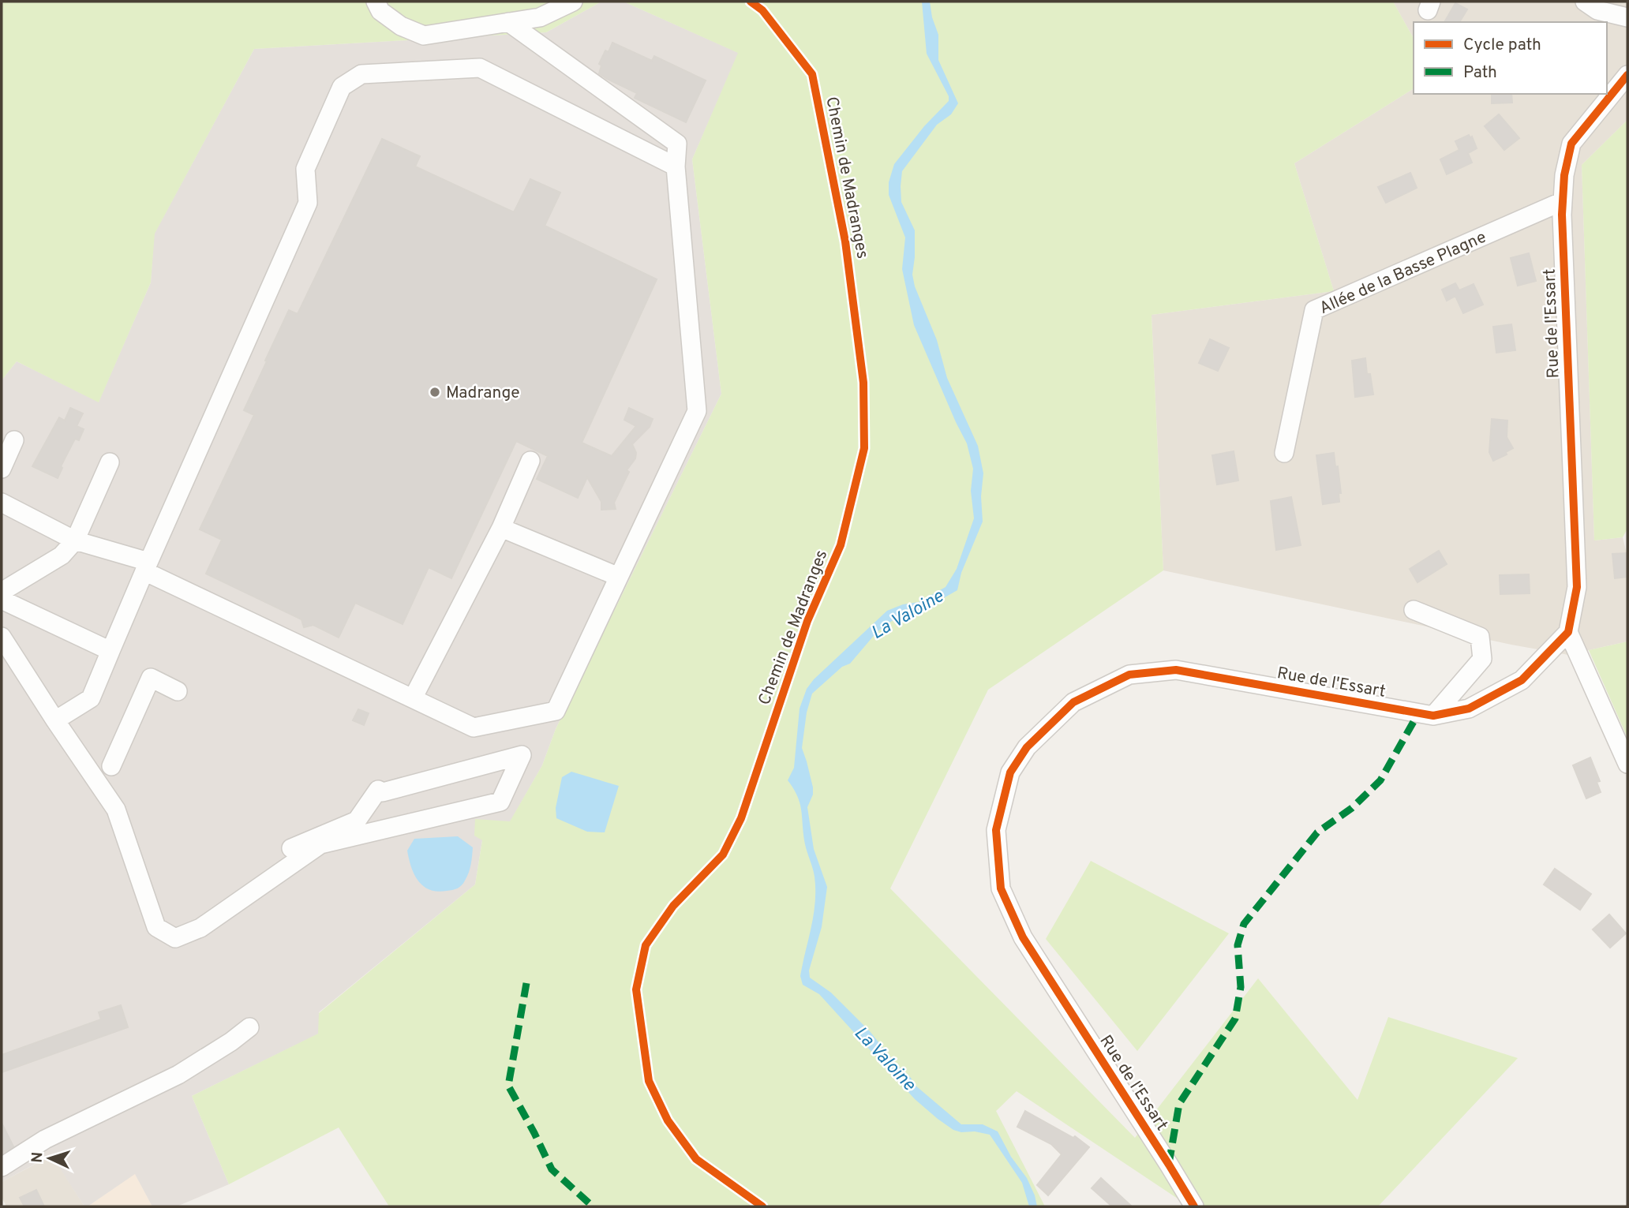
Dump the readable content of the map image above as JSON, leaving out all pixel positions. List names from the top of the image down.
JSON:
{
  "streets": {
    "street": ["Allée de la Basse Plagne", "Rue de l'Essart"],
    "cycle path": ["Chemin de Madranges"]
  },
  "crossings": [
    ["Allée de la Basse Plagne", "Rue de l'Essart"]
  ],
  "water": ["La Valoine"],
  "places": ["Madrange"],
  "legend": ["Cycle path", "Path"],
  "north": "left"
}
